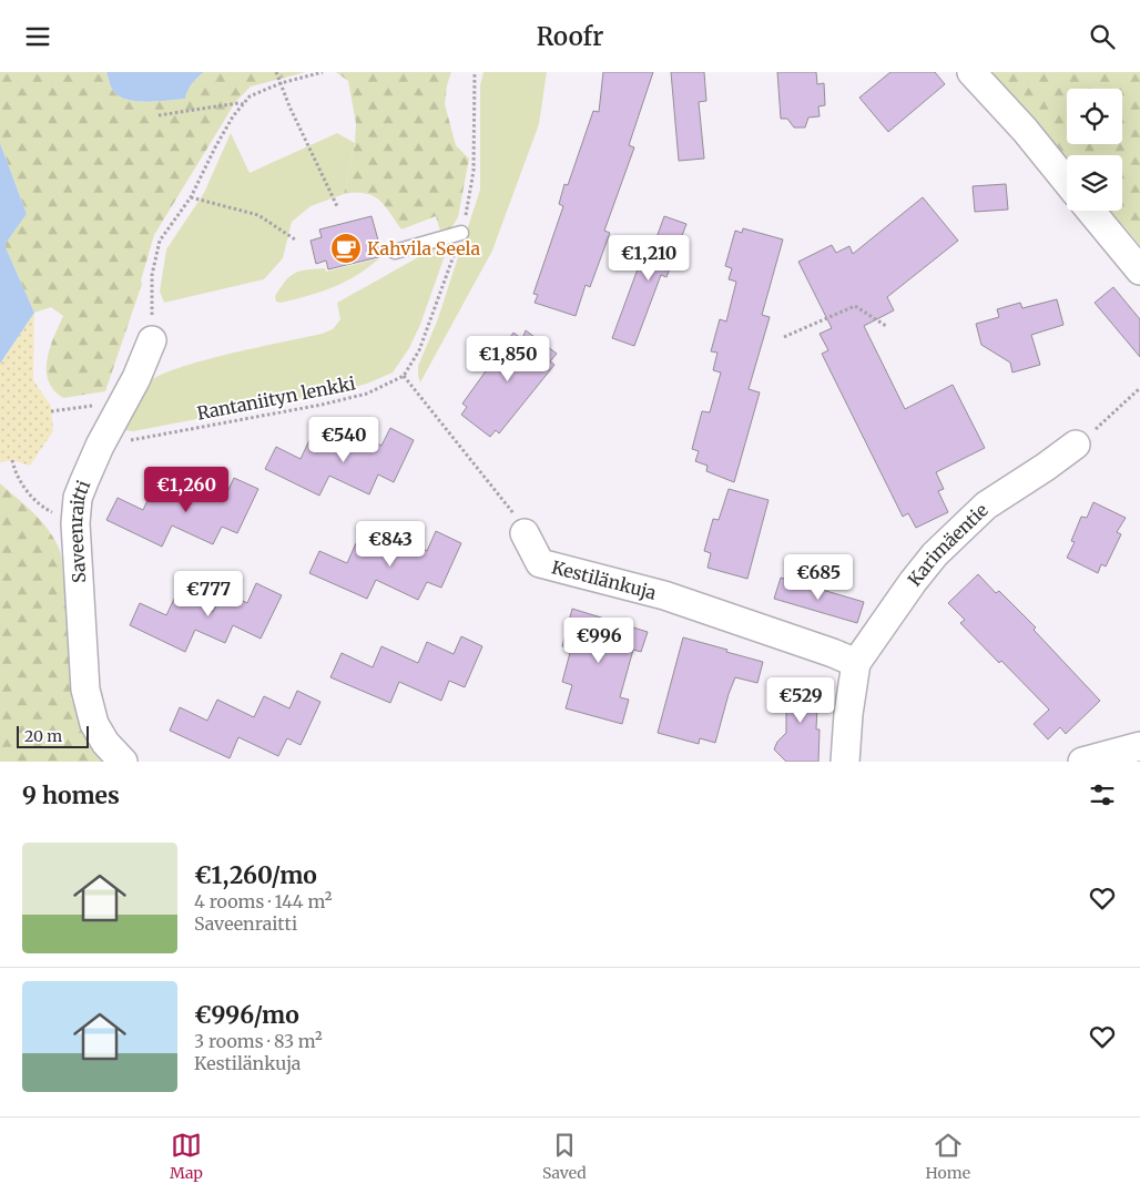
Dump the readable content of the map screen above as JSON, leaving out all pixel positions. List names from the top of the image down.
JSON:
{
  "streets": {
    "street": ["Saveenraitti", "Karimäentie", "Kestilänkuja"],
    "path": ["Rantaniityn lenkki"]
  },
  "crossings": [
    ["Rantaniityn lenkki", "Saveenraitti"],
    ["Karimäentie", "Kestilänkuja"]
  ],
  "places": {
    "cafe": ["Kahvila Seela"]
  },
  "scale_bar": "20 m",
  "page": {
    "header": "Roofr",
    "price": [
      "€1,210",
      "€1,850",
      "€540",
      "€1,260",
      "€843",
      "€685",
      "€777",
      "€996",
      "€529"
    ],
    "scale": "20 m",
    "heading": "9 homes",
    "list": [
      {
        "name": "€1,260/mo",
        "note": "4 rooms · 144 m² · Saveenraitti"
      },
      {
        "name": "€996/mo",
        "note": "3 rooms · 83 m² · Kestilänkuja"
      }
    ],
    "tabs": ["Map", "Saved", "Home"]
  }
}
